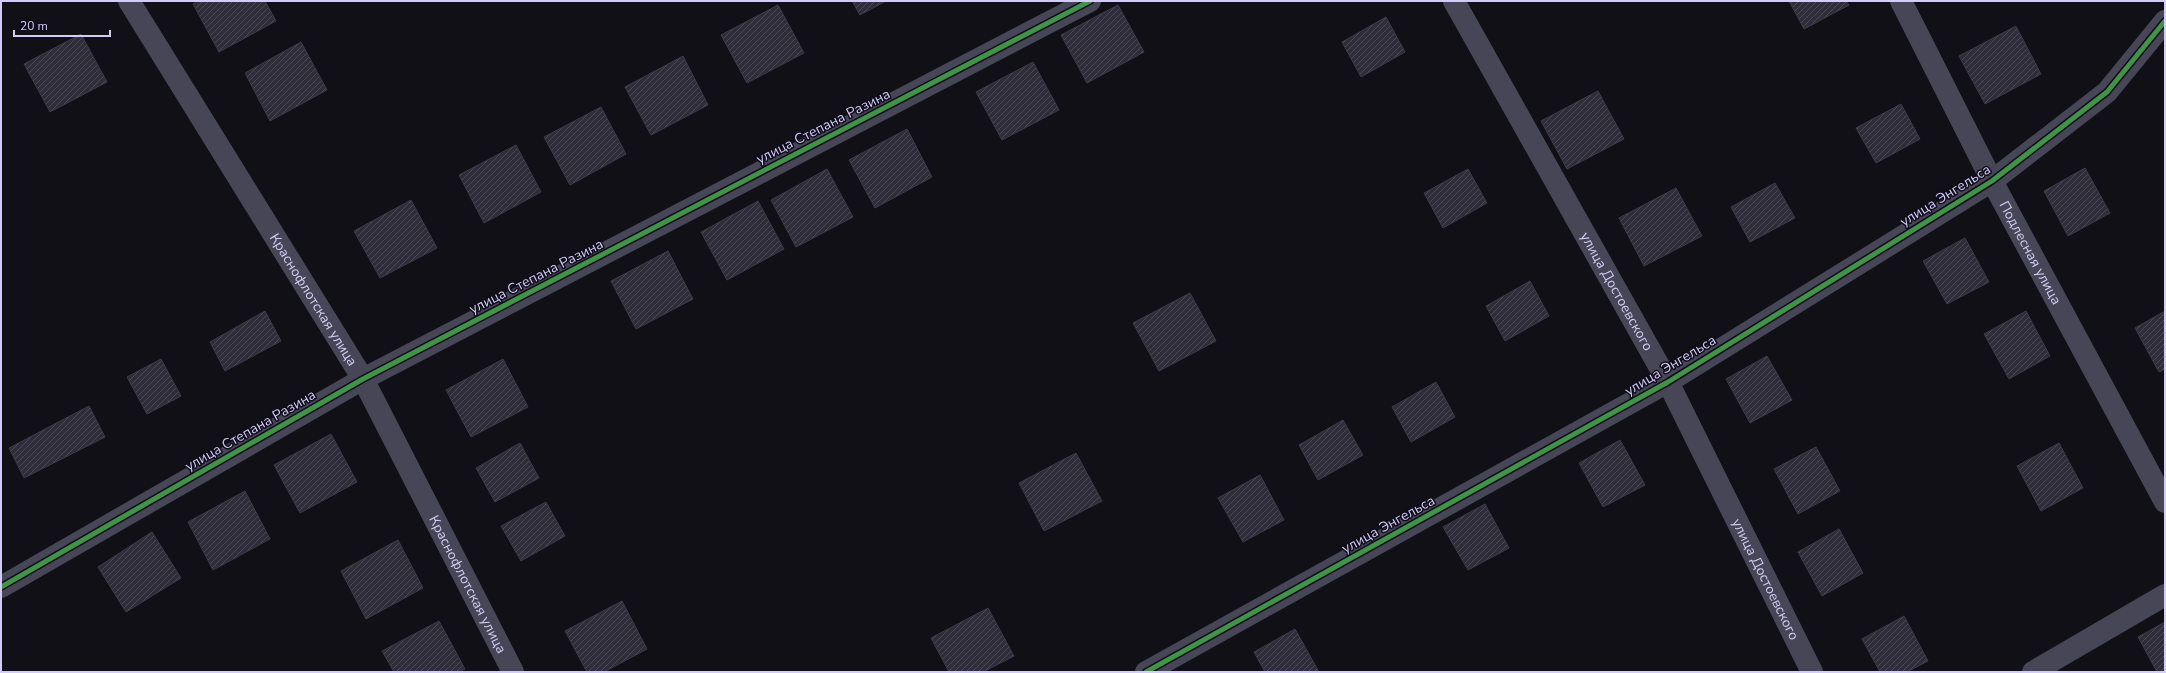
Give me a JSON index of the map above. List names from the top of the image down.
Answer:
{
  "streets": {
    "street": [
      "улица Степана Разина",
      "улица Энгельса",
      "Подлесная улица",
      "улица Достоевского",
      "Краснофлотская улица"
    ]
  },
  "crossings": [
    ["улица Степана Разина", "Краснофлотская улица"],
    ["улица Энгельса", "Подлесная улица"],
    ["улица Энгельса", "улица Достоевского"]
  ],
  "scale_bar": "20 m"
}
